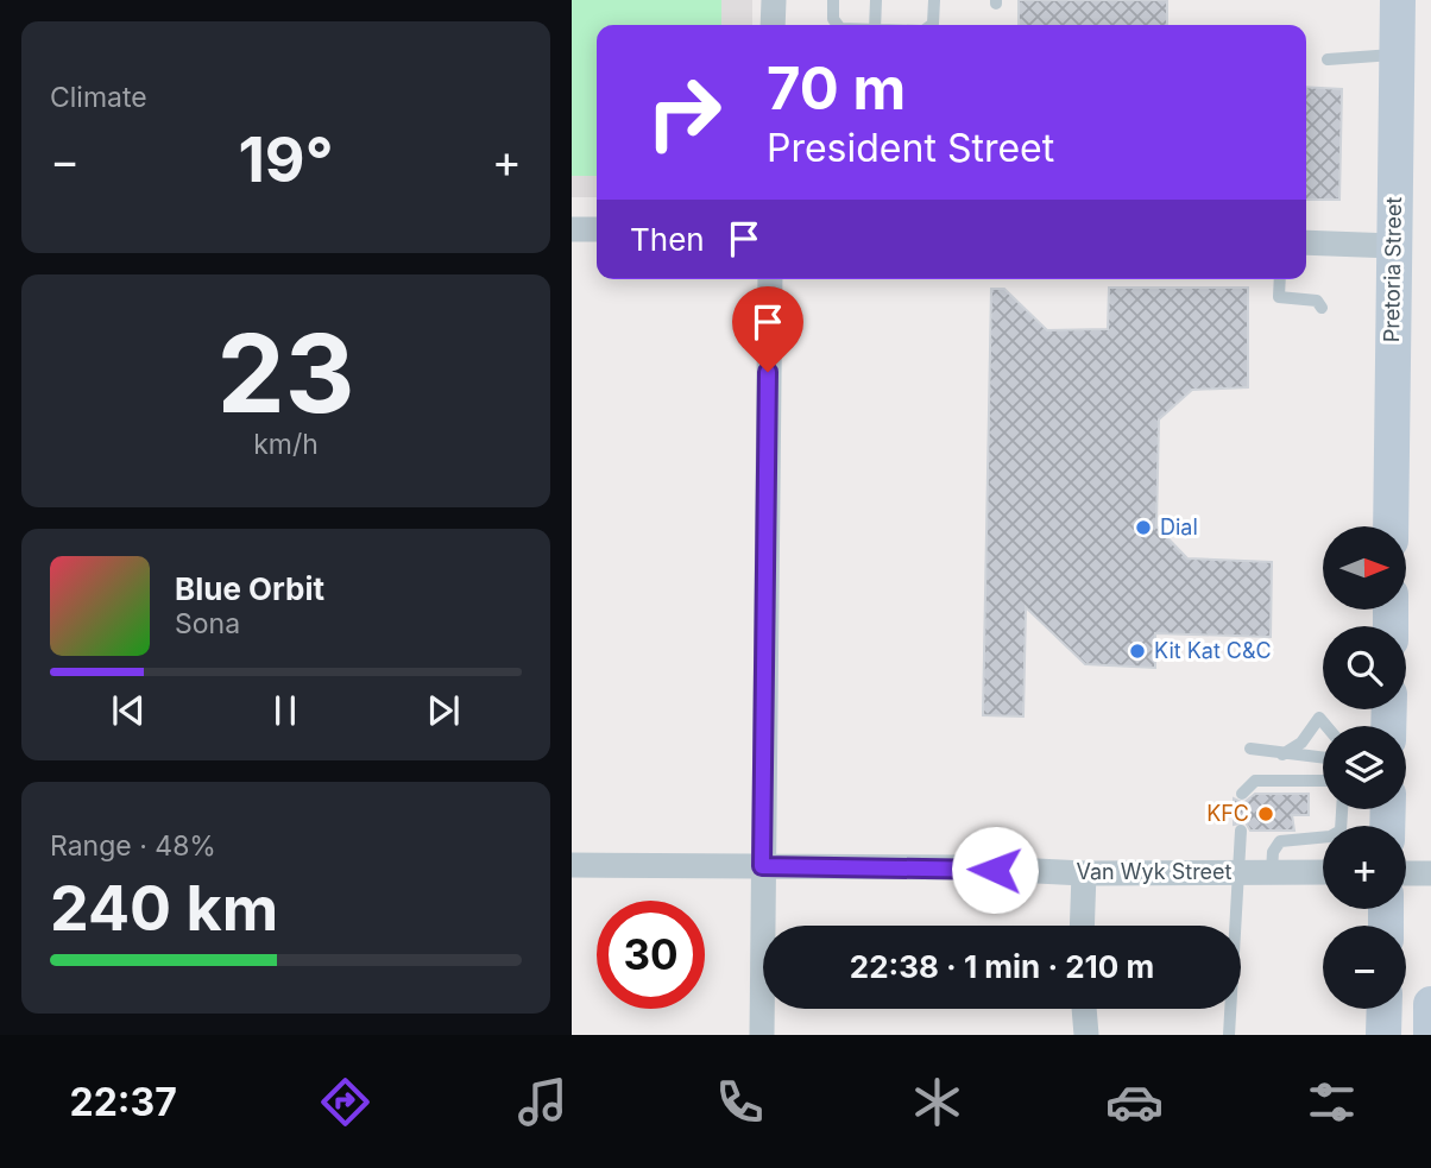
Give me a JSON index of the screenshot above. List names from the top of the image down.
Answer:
{
  "streets": {
    "main road": ["Pretoria Street"],
    "street": ["Van Wyk Street"]
  },
  "places": ["Dial", "Kit Kat C&C", "KFC"],
  "north": "right",
  "page": {
    "tile": [
      "Climate",
      ["23", "km/h"],
      ["Range · 48%", "240 km"]
    ],
    "turn": ["70 m", "President Street"],
    "heat": ["−", "19°", "+"],
    "then": "Then",
    "map_buttons": ["+", "−"],
    "song": ["Blue Orbit", "Sona"],
    "limit": "30",
    "trip": "22:38 · 1 min · 210 m",
    "tabs": "22:37"
  }
}
